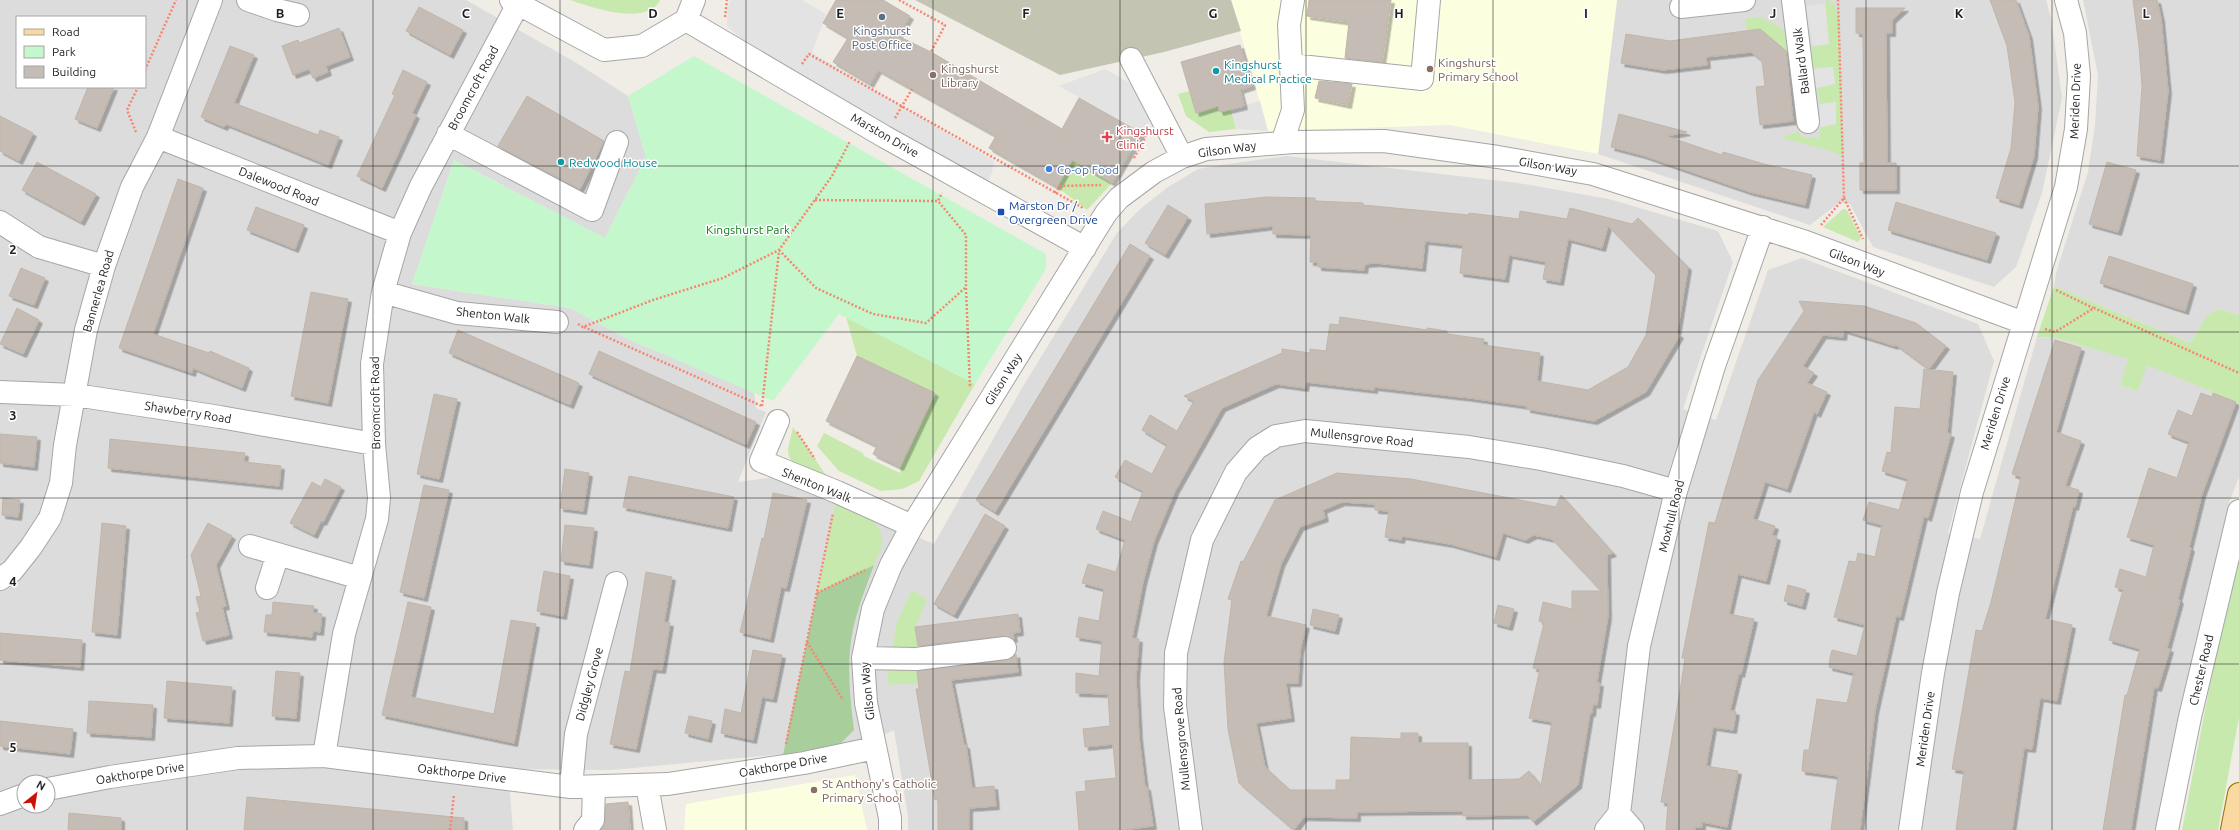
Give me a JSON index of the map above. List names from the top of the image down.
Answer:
{
  "streets": {
    "street": [
      "Ballard Walk",
      "Broomcroft Road",
      "Meriden Drive",
      "Marston Drive",
      "Gilson Way",
      "Dalewood Road",
      "Bannerlea Road",
      "Shenton Walk",
      "Shawberry Road",
      "Mullensgrove Road",
      "Moxhull Road",
      "Chester Road",
      "Didgley Grove",
      "Oakthorpe Drive"
    ]
  },
  "crossings": [
    ["Broomcroft Road", "Dalewood Road"],
    ["Broomcroft Road", "Shenton Walk"],
    ["Broomcroft Road", "Shawberry Road"],
    ["Broomcroft Road", "Oakthorpe Drive"],
    ["Meriden Drive", "Gilson Way"],
    ["Marston Drive", "Gilson Way"],
    ["Gilson Way", "Shenton Walk"],
    ["Gilson Way", "Moxhull Road"],
    ["Gilson Way", "Oakthorpe Drive"],
    ["Dalewood Road", "Bannerlea Road"],
    ["Bannerlea Road", "Shawberry Road"],
    ["Mullensgrove Road", "Moxhull Road"],
    ["Didgley Grove", "Oakthorpe Drive"]
  ],
  "parks": ["Kingshurst Park"],
  "places": {
    "other": [
      "Kingshurst Post Office",
      "Kingshurst Primary School",
      "Kingshurst Medical Practice",
      "Kingshurst Library",
      "Redwood House",
      "Co-op Food",
      "St Anthony's Catholic Primary School"
    ],
    "health": ["Kingshurst Clinic"],
    "transit": ["Marston Dr / Overgreen Drive"]
  },
  "legend": ["Road", "Park", "Building"],
  "north": "top right",
  "grid": {
    "columns": [
      "B",
      "C",
      "D",
      "E",
      "F",
      "G",
      "H",
      "I",
      "J",
      "K",
      "L"
    ],
    "rows": [
      "2",
      "3",
      "4",
      "5"
    ]
  }
}
